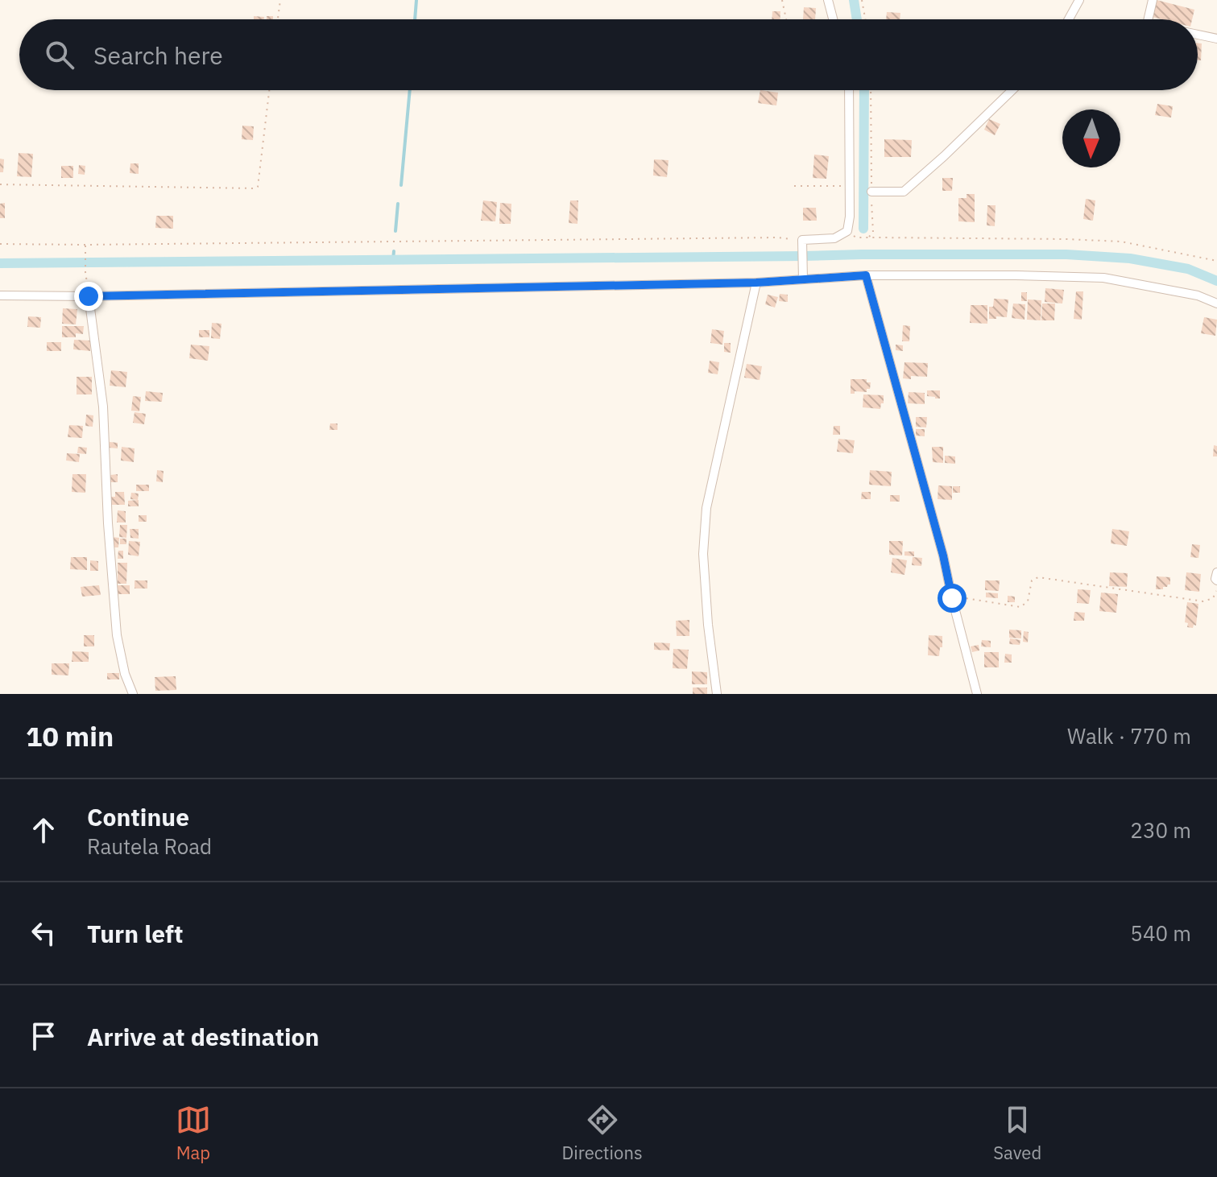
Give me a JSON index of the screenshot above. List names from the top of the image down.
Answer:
{
  "north": "bottom",
  "page": {
    "search": "Search here",
    "heading": ["10 min", "Walk · 770 m"],
    "list": [
      ["Continue", "Rautela Road", "230 m"],
      ["Turn left", "540 m"],
      "Arrive at destination"
    ],
    "nav": ["Map", "Directions", "Saved"]
  }
}
